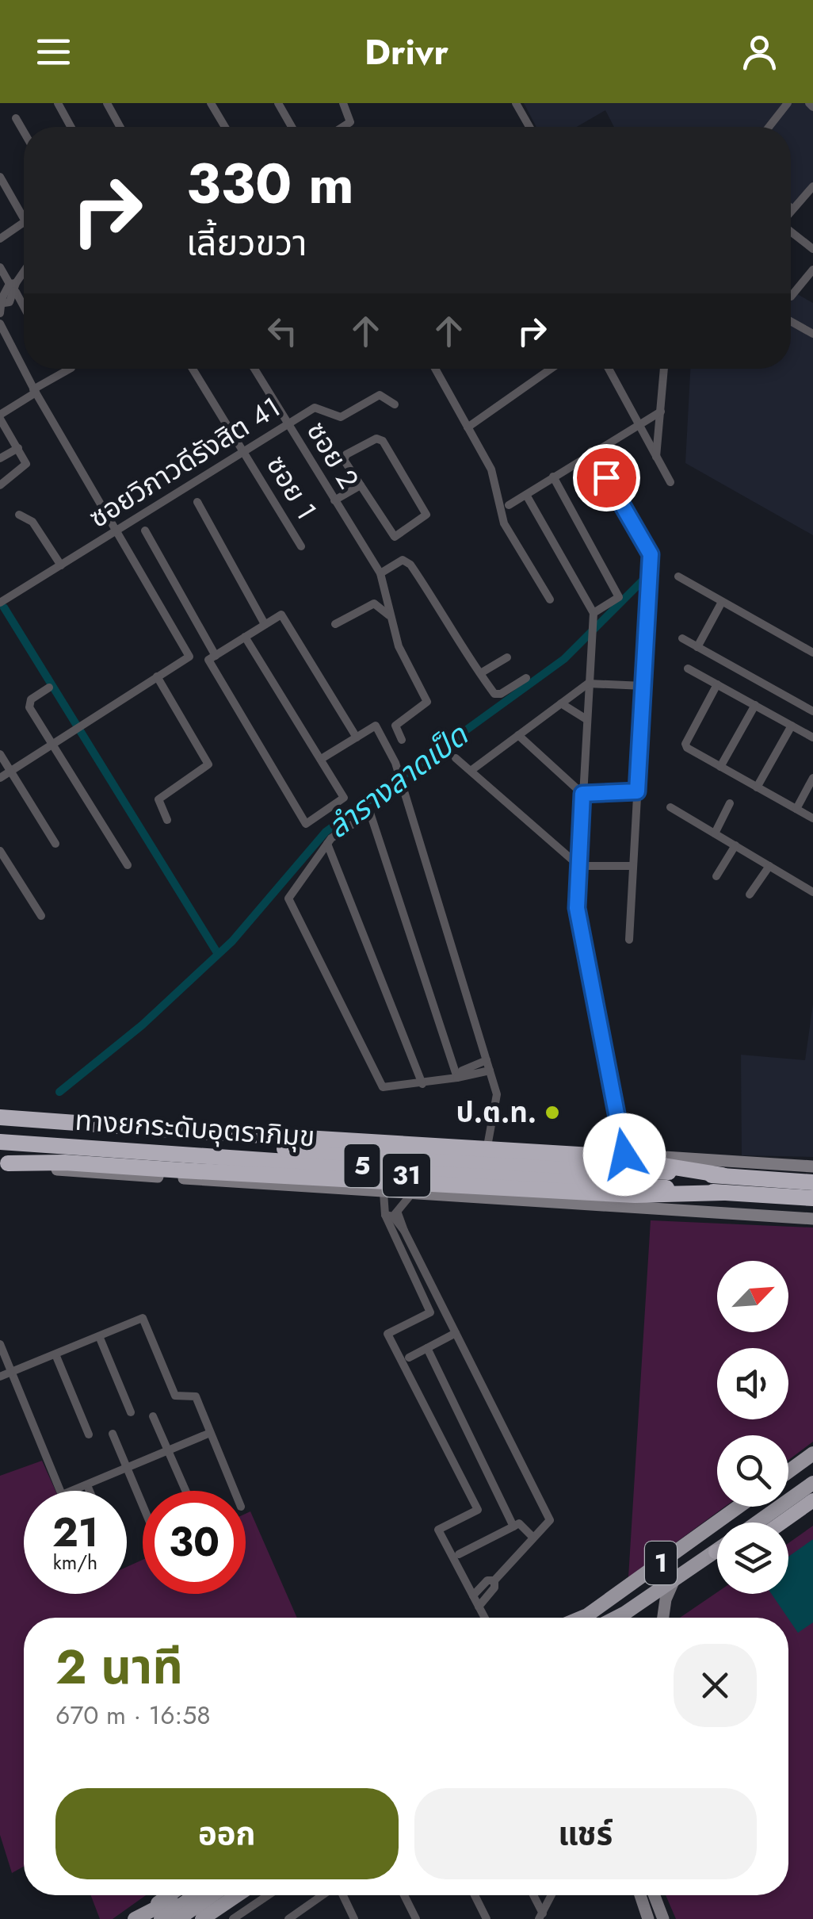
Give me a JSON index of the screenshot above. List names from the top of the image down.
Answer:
{
  "streets": {
    "highway": ["ทางยกระดับอุตราภิมุข", "5", "31"],
    "main road": ["1"],
    "street": ["ซอย 2", "ซอยวิภาวดีรังสิต 41", "ซอย 1"]
  },
  "crossings": [
    ["ซอย 2", "ซอยวิภาวดีรังสิต 41"],
    ["ซอยวิภาวดีรังสิต 41", "ซอย 1"],
    ["ทางยกระดับอุตราภิมุข", "5"],
    ["ทางยกระดับอุตราภิมุข", "31"],
    ["5", "31"]
  ],
  "water": ["ลำรางลาดเป็ด"],
  "places": ["ป.ต.ท."],
  "north": "top right",
  "page": {
    "header": "Drivr",
    "turn": ["330 m", "เลี้ยวขวา"],
    "speed": "21 km/h",
    "limit": "30",
    "heading": ["2 นาที", "670 m · 16:58"],
    "buttons": ["ออก", "แชร์"]
  }
}
